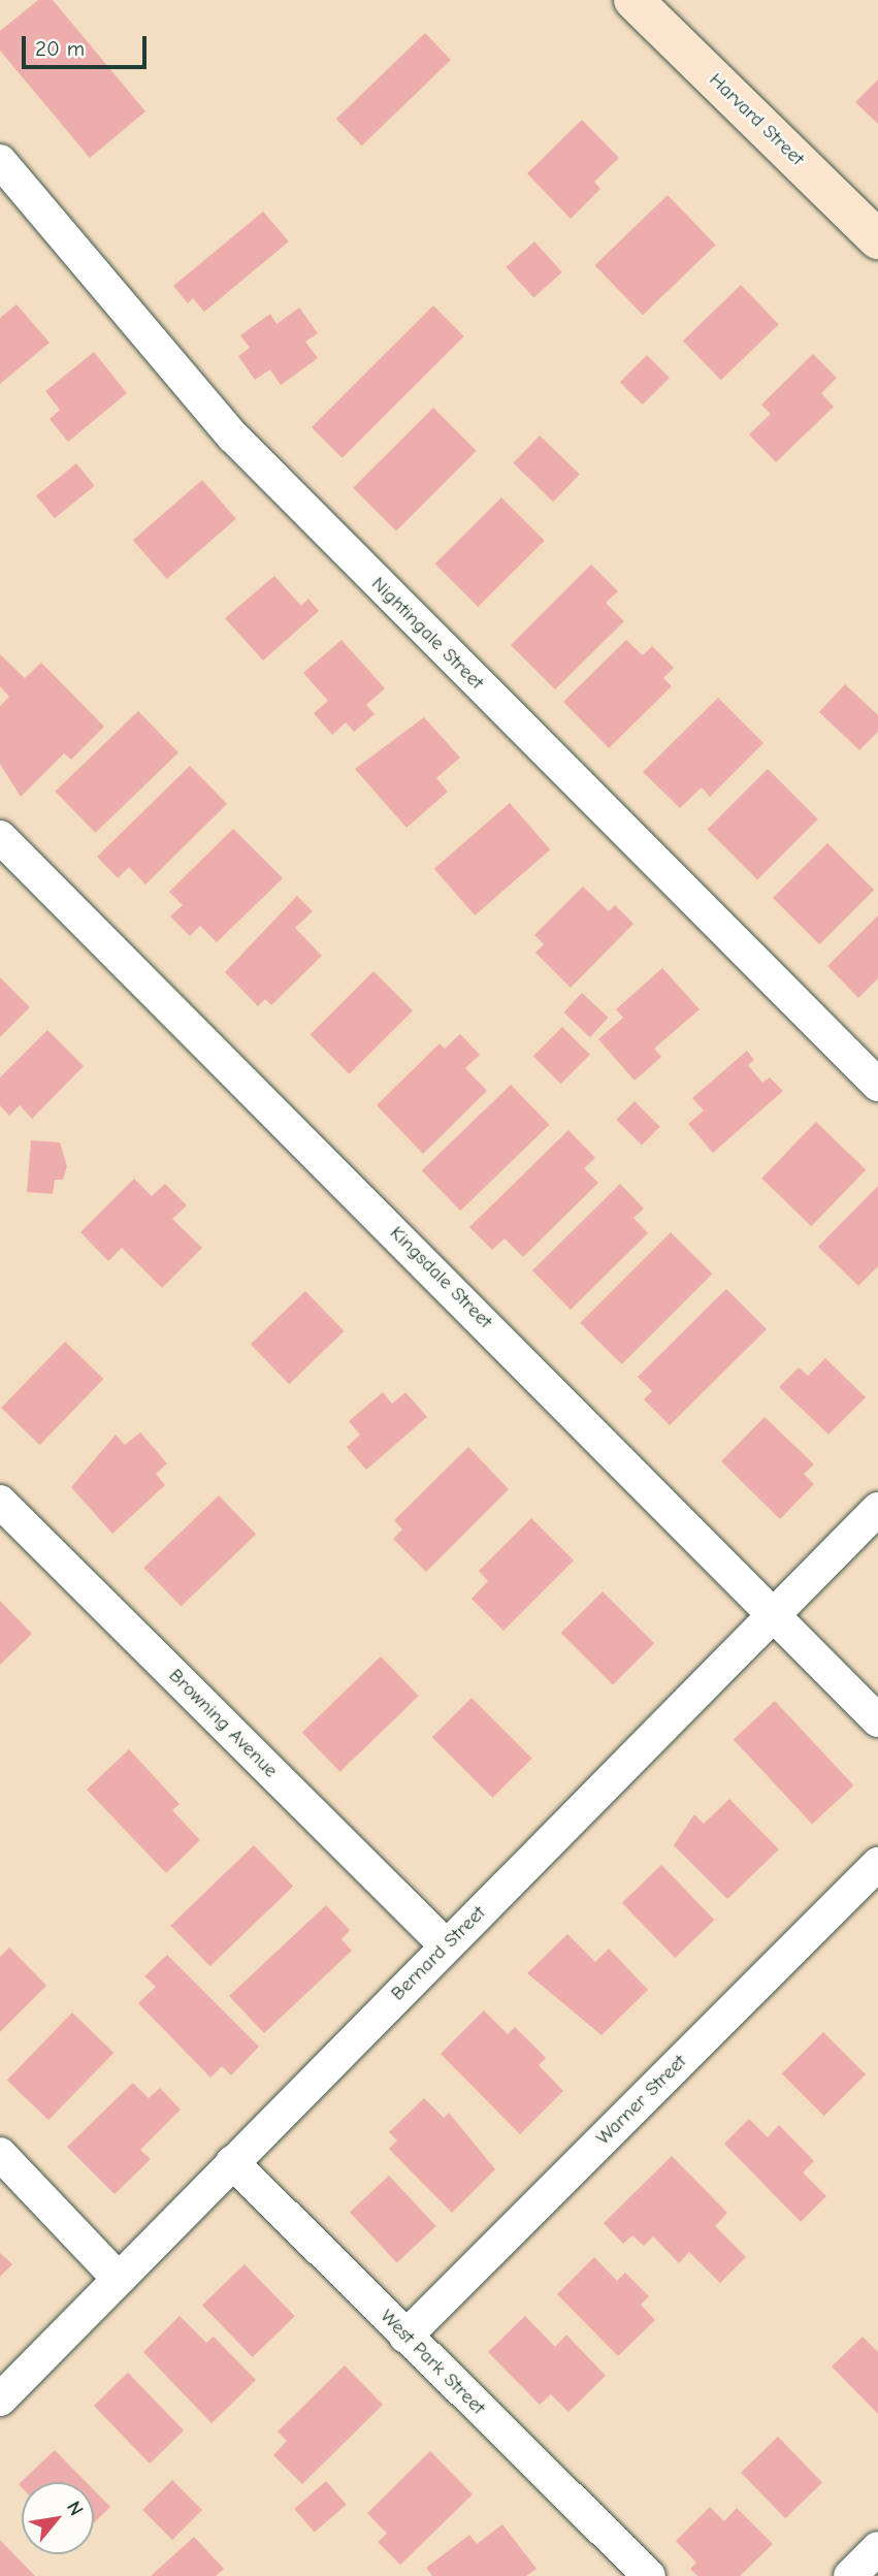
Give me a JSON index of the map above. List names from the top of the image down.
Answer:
{
  "streets": {
    "main road": ["Harvard Street"],
    "street": [
      "Nightingale Street",
      "Kingsdale Street",
      "Browning Avenue",
      "Bernard Street",
      "Warner Street",
      "West Park Street"
    ]
  },
  "crossings": [
    ["Kingsdale Street", "Bernard Street"],
    ["Browning Avenue", "Bernard Street"],
    ["Bernard Street", "West Park Street"],
    ["Warner Street", "West Park Street"]
  ],
  "scale_bar": "20 m",
  "north": "top right"
}
